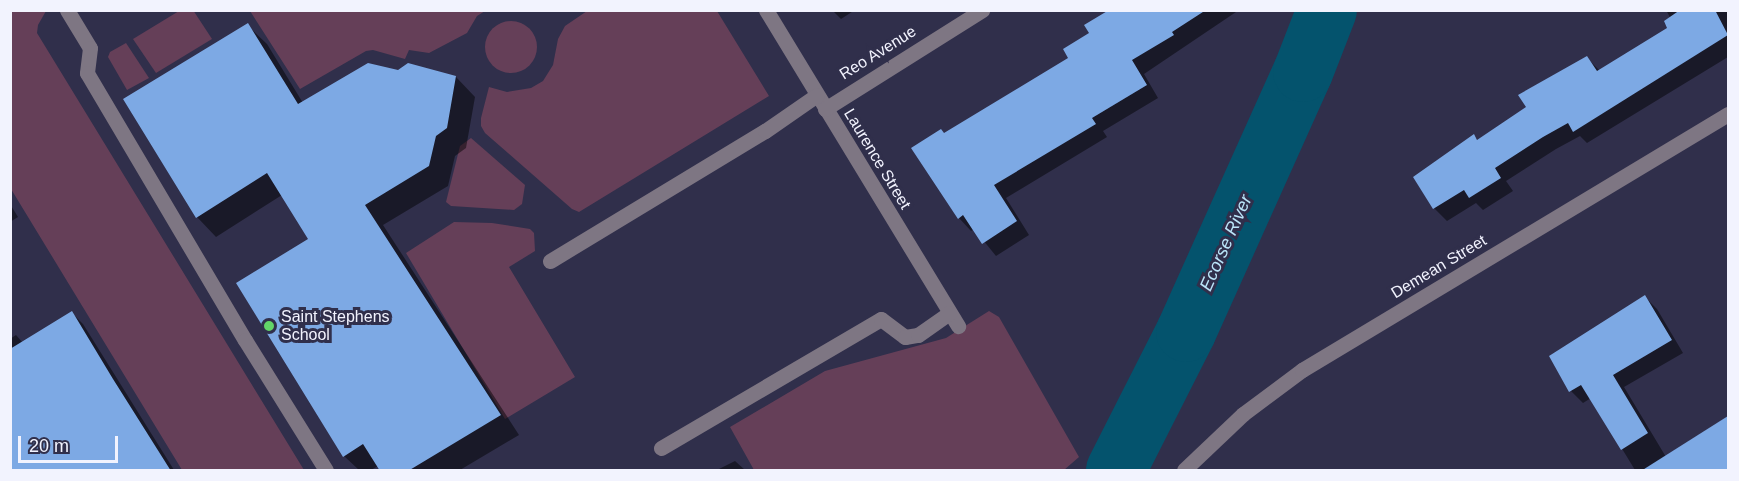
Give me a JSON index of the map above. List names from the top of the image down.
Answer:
{
  "streets": {
    "street": ["Reo Avenue", "Laurence Street", "Demean Street"]
  },
  "crossings": [
    ["Reo Avenue", "Laurence Street"]
  ],
  "water": ["Ecorse River"],
  "places": ["Saint Stephens School"],
  "scale_bar": "20 m"
}
